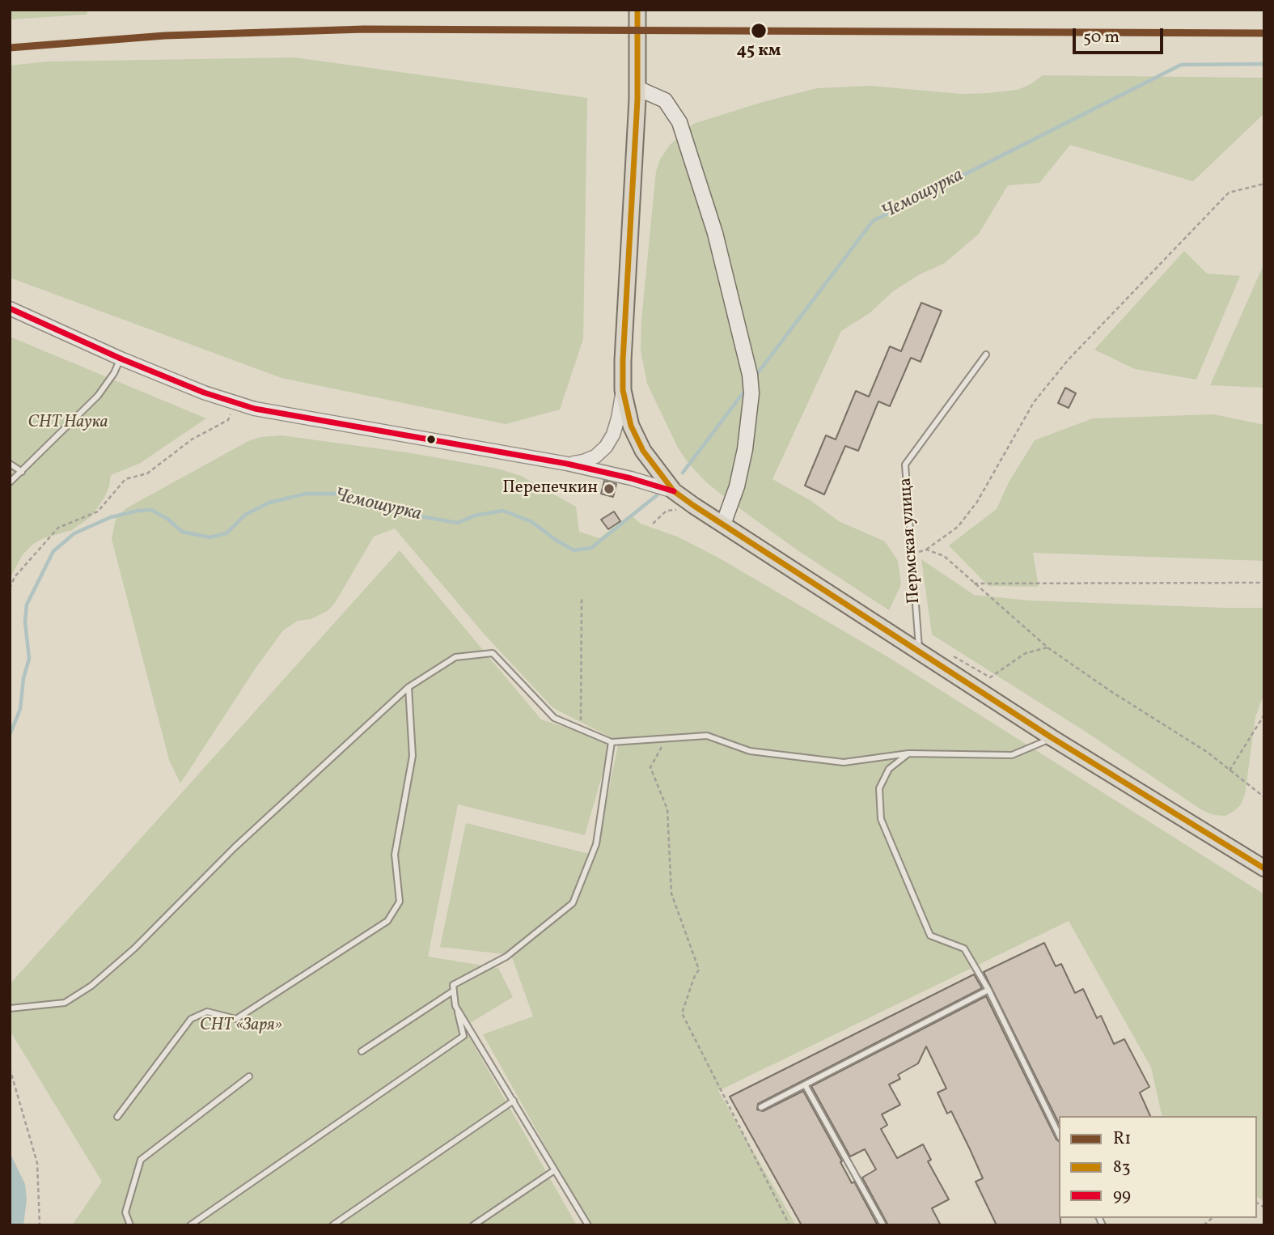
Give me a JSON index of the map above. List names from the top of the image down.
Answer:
{
  "streets": {
    "lane": ["Пермская улица"]
  },
  "water": ["Чемошурка"],
  "parks": ["СНТ Наука", "СНТ «Заря»"],
  "places": ["45 км", "Перепечкин"],
  "lines": ["transit line 83", "transit line R1", "transit line 99"],
  "legend": ["R1", "83", "99"],
  "scale_bar": "50 m"
}
